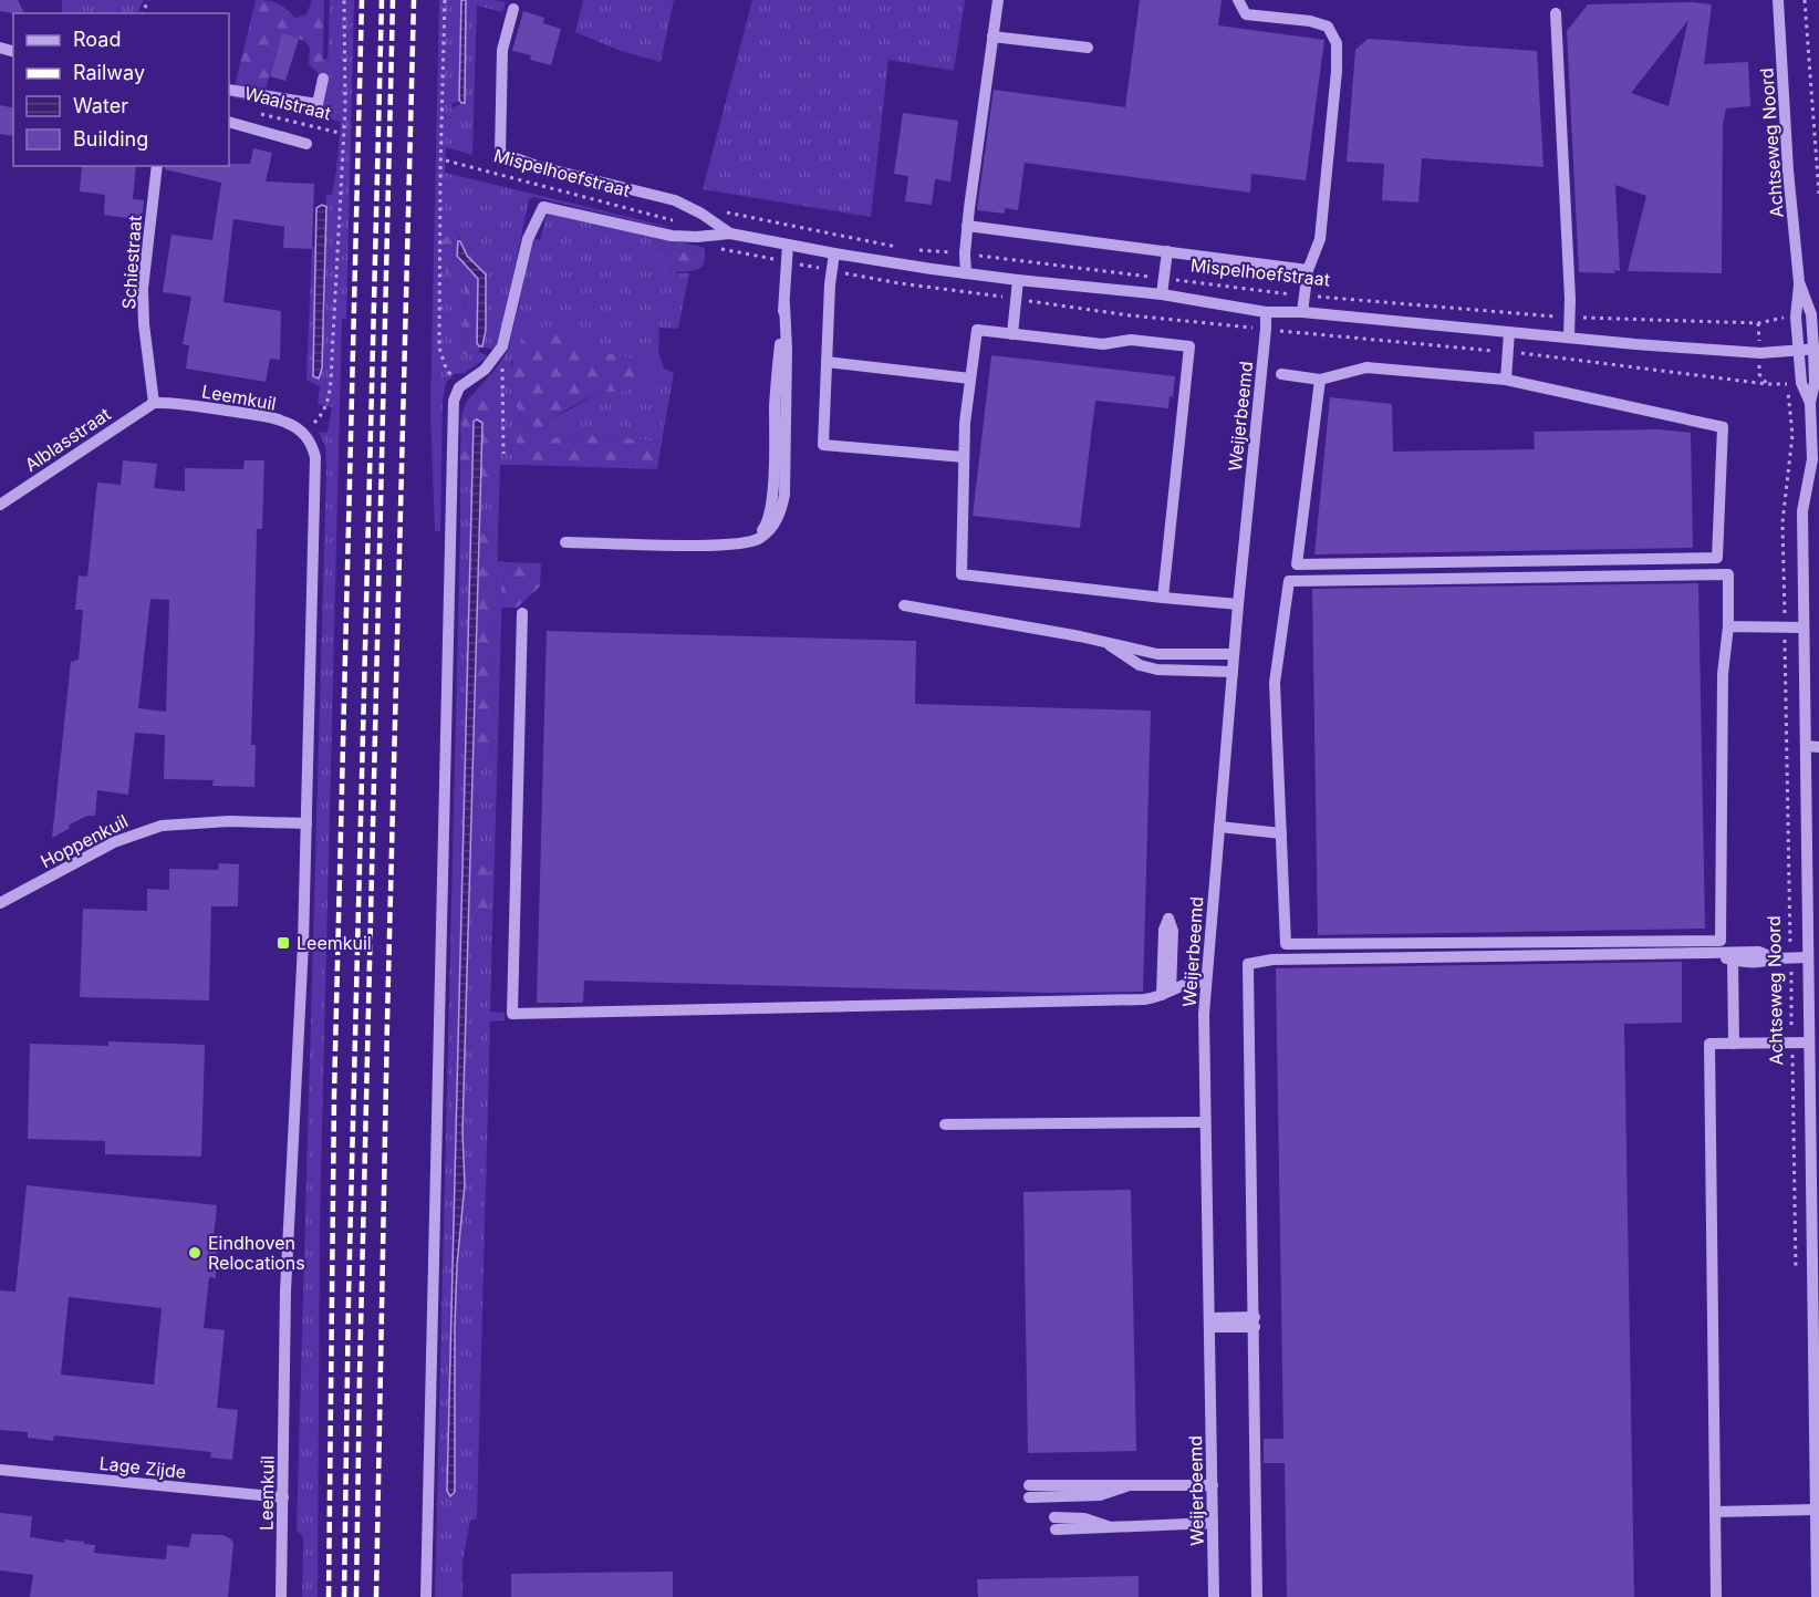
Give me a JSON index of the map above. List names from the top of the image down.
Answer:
{
  "streets": {
    "street": [
      "Waalstraat",
      "Achtseweg Noord",
      "Mispelhoefstraat",
      "Schiestraat",
      "Leemkuil",
      "Weijerbeemd",
      "Alblasstraat",
      "Hoppenkuil",
      "Lage Zijde"
    ]
  },
  "crossings": [
    ["Achtseweg Noord", "Mispelhoefstraat"],
    ["Mispelhoefstraat", "Weijerbeemd"],
    ["Schiestraat", "Leemkuil"],
    ["Schiestraat", "Alblasstraat"],
    ["Leemkuil", "Alblasstraat"],
    ["Leemkuil", "Hoppenkuil"],
    ["Leemkuil", "Lage Zijde"]
  ],
  "places": {
    "transit": ["Leemkuil"],
    "other": ["Eindhoven Relocations"]
  },
  "legend": [
    "Road",
    "Railway",
    "Water",
    "Building"
  ]
}
